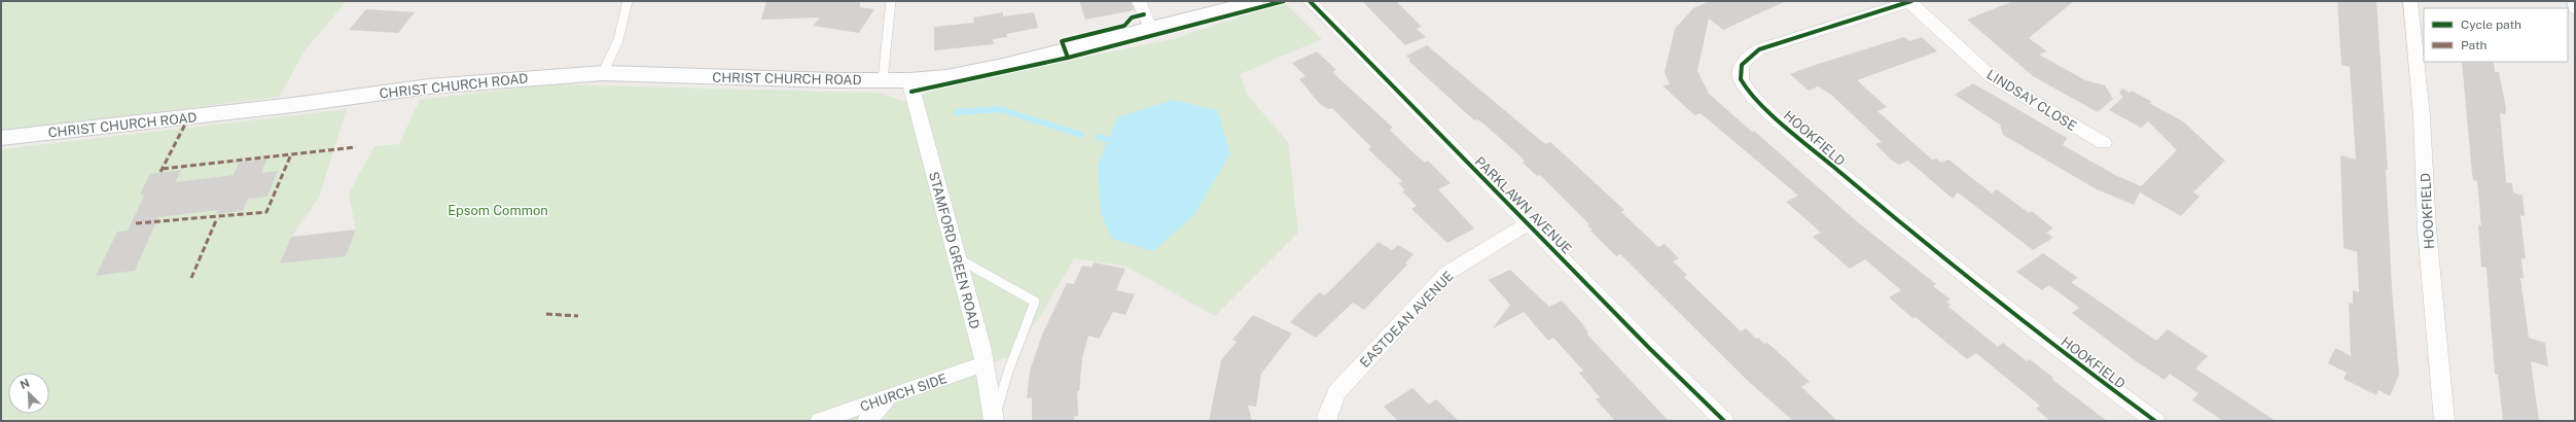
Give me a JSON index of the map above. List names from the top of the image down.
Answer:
{
  "streets": {
    "main road": ["CHRIST CHURCH ROAD"],
    "street": [
      "LINDSAY CLOSE",
      "HOOKFIELD",
      "PARKLAWN AVENUE",
      "STAMFORD GREEN ROAD",
      "EASTDEAN AVENUE",
      "CHURCH SIDE"
    ]
  },
  "crossings": [
    ["CHRIST CHURCH ROAD", "STAMFORD GREEN ROAD"],
    ["LINDSAY CLOSE", "HOOKFIELD"],
    ["PARKLAWN AVENUE", "EASTDEAN AVENUE"],
    ["STAMFORD GREEN ROAD", "CHURCH SIDE"]
  ],
  "parks": ["Epsom Common"],
  "legend": ["Cycle path", "Path"],
  "north": "top left"
}
